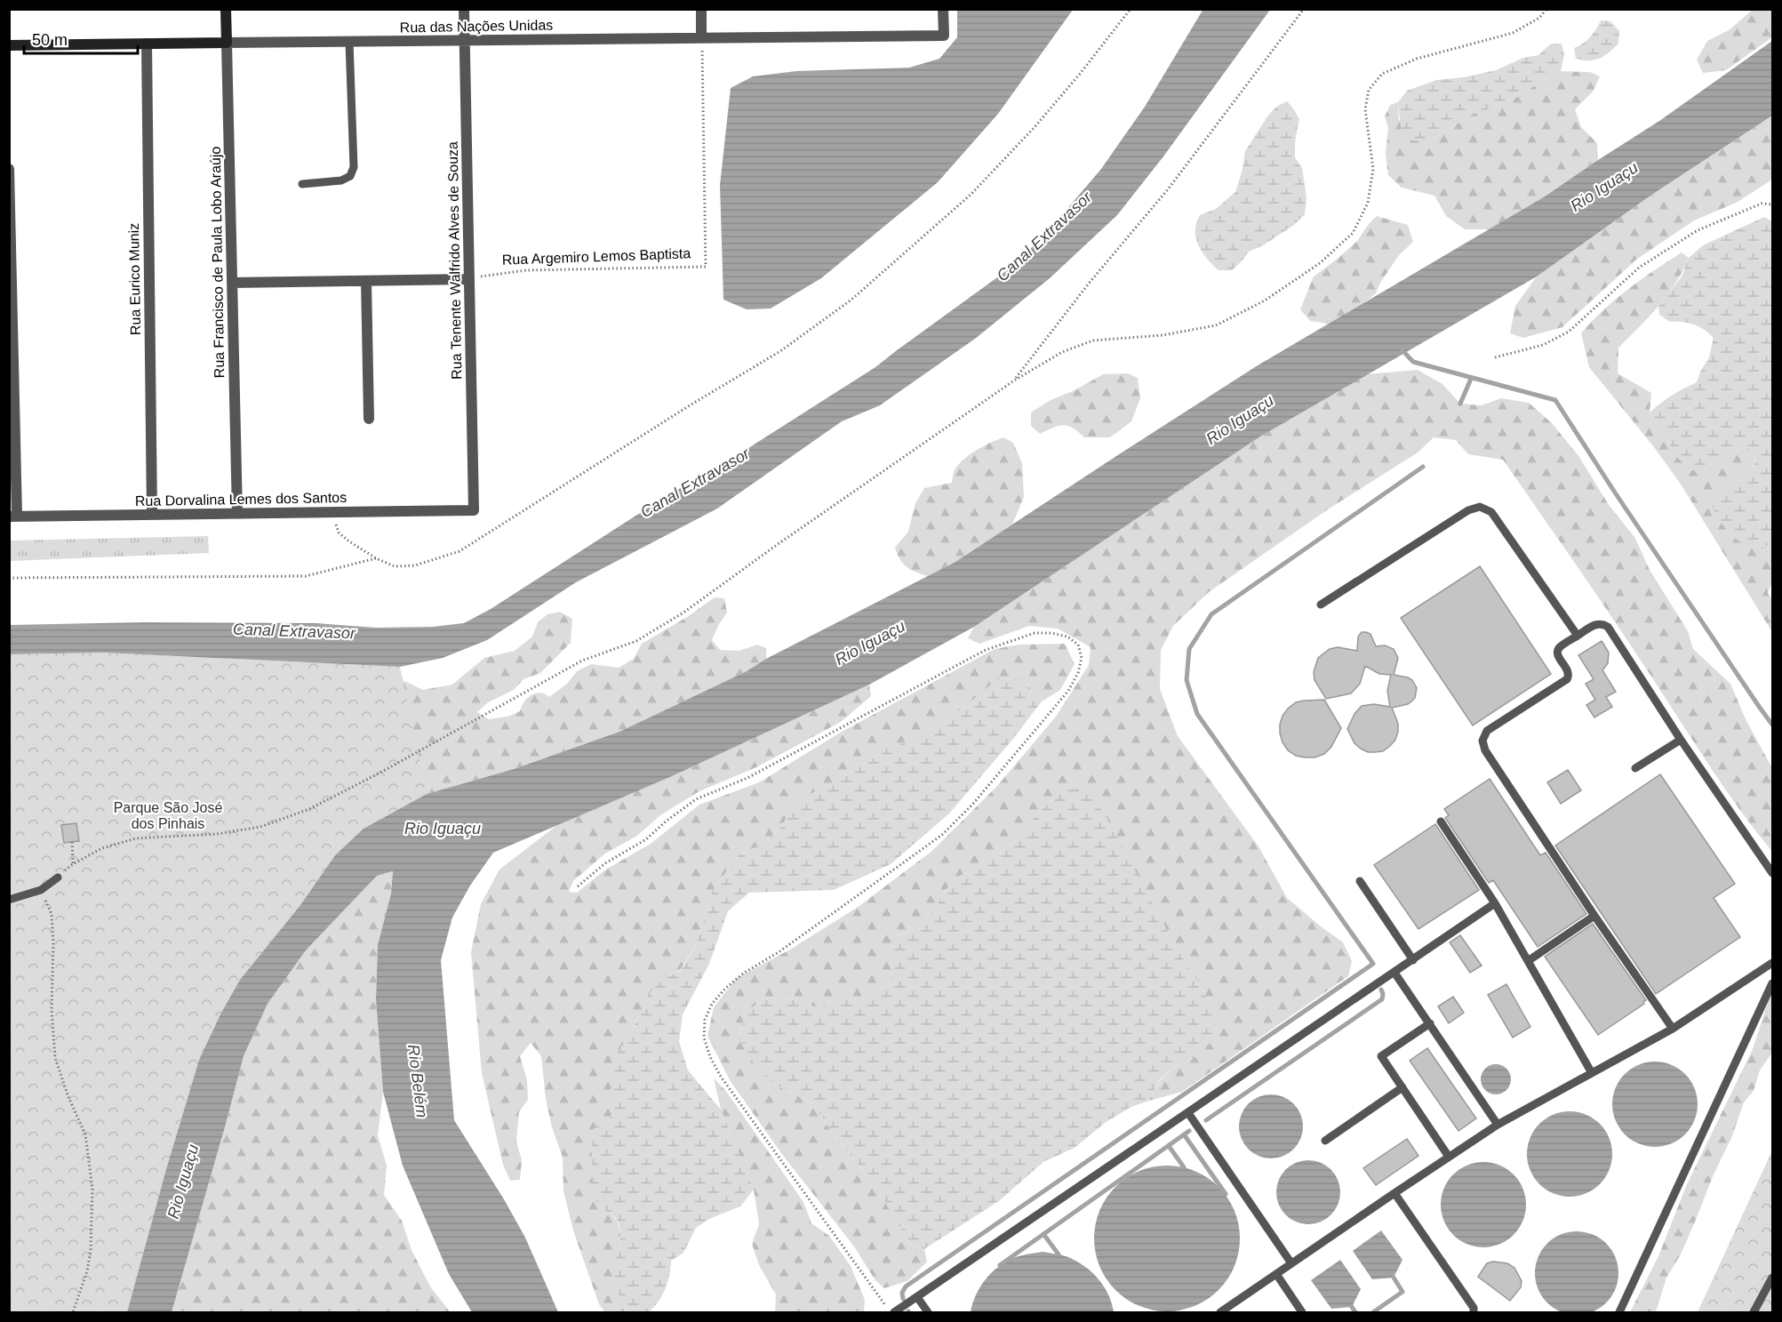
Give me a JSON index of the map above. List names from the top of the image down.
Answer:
{
  "streets": {
    "street": [
      "Rua das Nações Unidas",
      "Rua Tenente Walfrido Alves de Souza",
      "Rua Francisco de Paula Lobo Araújo",
      "Rua Eurico Muniz",
      "Rua Dorvalina Lemes dos Santos"
    ],
    "path": ["Rua Argemiro Lemos Baptista"]
  },
  "crossings": [
    ["Rua das Nações Unidas", "Rua Argemiro Lemos Baptista"],
    ["Rua das Nações Unidas", "Rua Tenente Walfrido Alves de Souza"],
    ["Rua das Nações Unidas", "Rua Francisco de Paula Lobo Araújo"],
    ["Rua das Nações Unidas", "Rua Eurico Muniz"],
    ["Rua Argemiro Lemos Baptista", "Rua Tenente Walfrido Alves de Souza"],
    ["Rua Tenente Walfrido Alves de Souza", "Rua Dorvalina Lemes dos Santos"],
    ["Rua Francisco de Paula Lobo Araújo", "Rua Dorvalina Lemes dos Santos"],
    ["Rua Eurico Muniz", "Rua Dorvalina Lemes dos Santos"]
  ],
  "water": ["Rio Iguaçu", "Canal Extravasor", "Rio Belém"],
  "parks": ["Parque São José dos Pinhais"],
  "scale_bar": "50 m"
}
